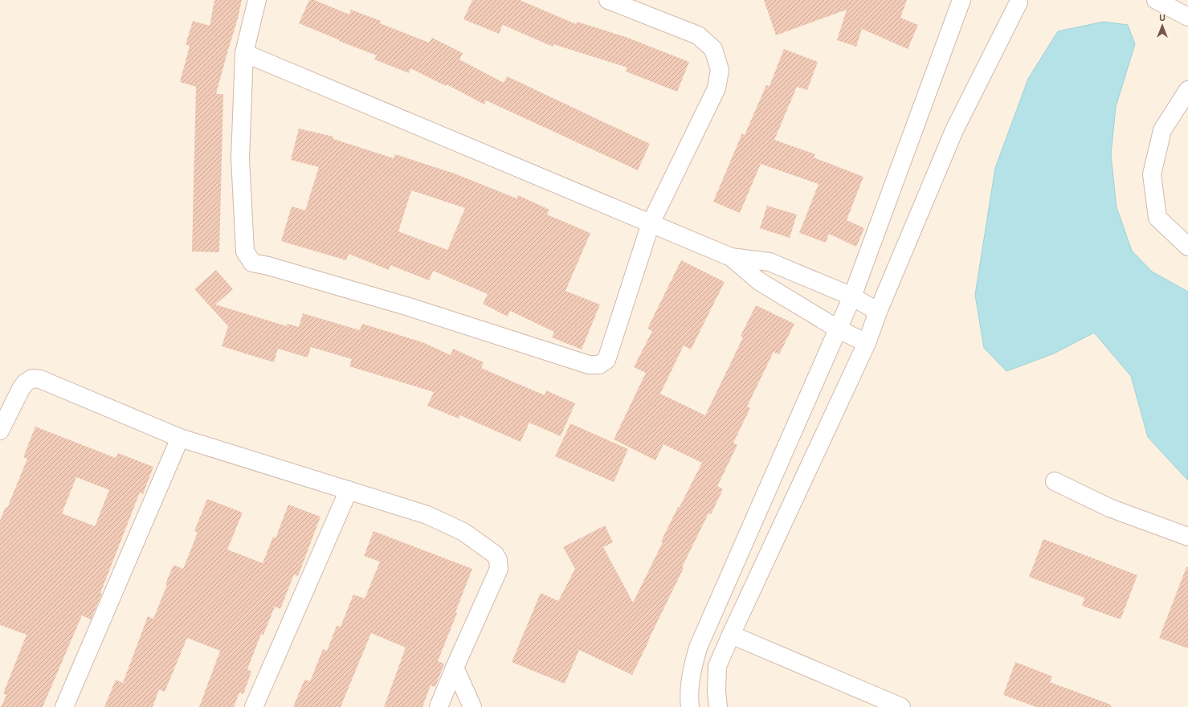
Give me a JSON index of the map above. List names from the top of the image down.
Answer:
{
  "north": "top"
}
